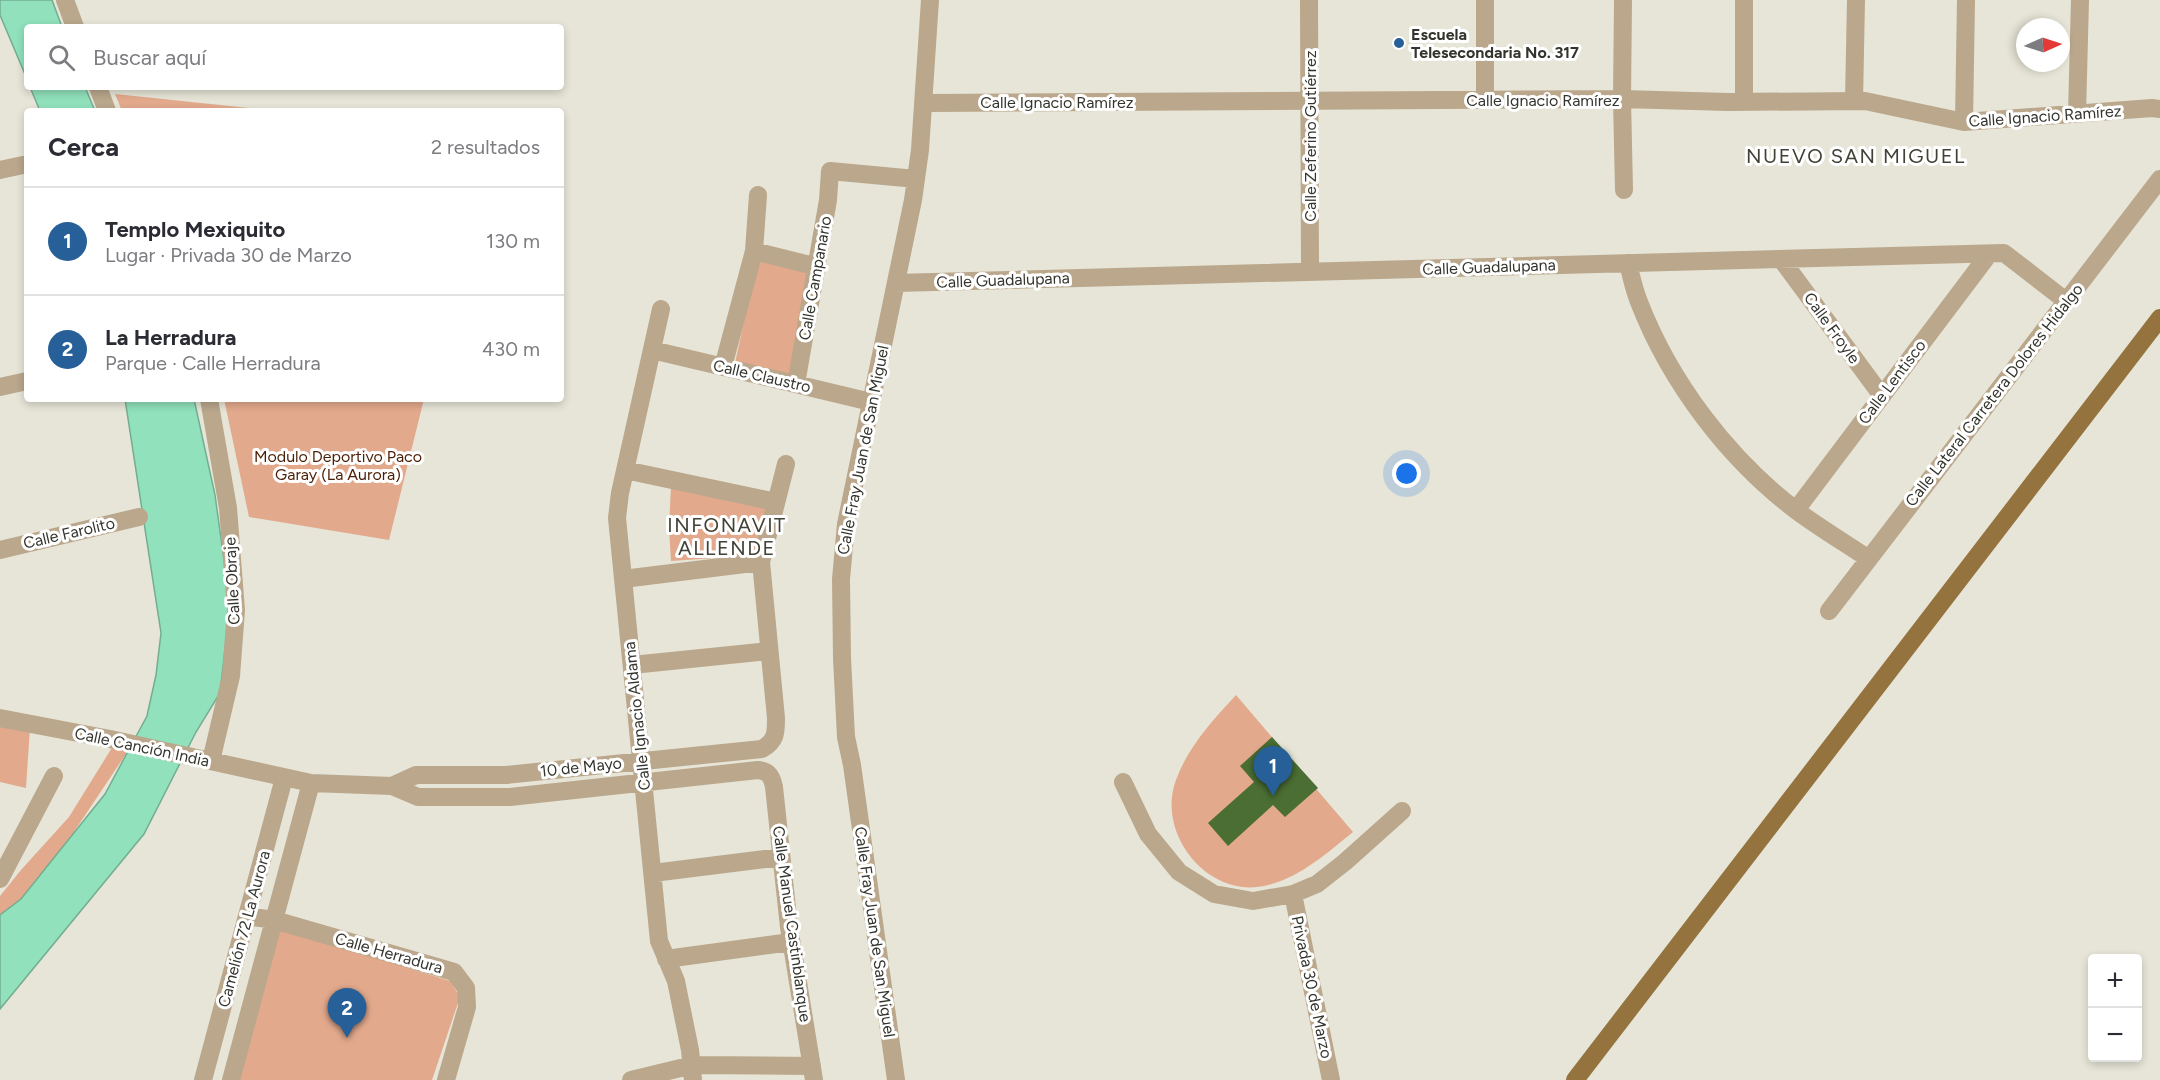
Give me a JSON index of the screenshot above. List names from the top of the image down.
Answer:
{
  "streets": {
    "street": [
      "Calle Ignacio Ramírez",
      "Calle Zeferino Gutiérrez",
      "Calle Guadalupana",
      "Calle Campanario",
      "Calle Froyle",
      "Calle Claustro",
      "Calle Lentisco",
      "Calle Lateral Carretera Dolores Hidalgo",
      "Calle Fray Juan de San Miguel",
      "Calle Farolito",
      "Calle Obraje",
      "Calle Ignacio Aldama",
      "Calle Canción India",
      "10 de Mayo",
      "Calle Manuel Castinblanque",
      "Camelión 72 La Aurora",
      "Calle Herradura",
      "Privada 30 de Marzo"
    ]
  },
  "crossings": [
    ["Calle Ignacio Ramírez", "Calle Zeferino Gutiérrez"],
    ["Calle Ignacio Ramírez", "Calle Fray Juan de San Miguel"],
    ["Calle Zeferino Gutiérrez", "Calle Guadalupana"],
    ["Calle Guadalupana", "Calle Froyle"],
    ["Calle Guadalupana", "Calle Lentisco"],
    ["Calle Guadalupana", "Calle Lateral Carretera Dolores Hidalgo"],
    ["Calle Guadalupana", "Calle Fray Juan de San Miguel"],
    ["Calle Campanario", "Calle Claustro"],
    ["Calle Campanario", "Calle Fray Juan de San Miguel"],
    ["Calle Froyle", "Calle Lentisco"],
    ["Calle Claustro", "Calle Fray Juan de San Miguel"],
    ["Calle Claustro", "Calle Ignacio Aldama"],
    ["Calle Obraje", "Calle Canción India"],
    ["Calle Ignacio Aldama", "10 de Mayo"],
    ["Calle Canción India", "10 de Mayo"],
    ["Calle Canción India", "Camelión 72 La Aurora"],
    ["10 de Mayo", "Calle Manuel Castinblanque"],
    ["10 de Mayo", "Camelión 72 La Aurora"],
    ["Camelión 72 La Aurora", "Calle Herradura"]
  ],
  "districts": ["NUEVO SAN MIGUEL", "INFONAVIT ALLENDE"],
  "parks": ["Modulo Deportivo Paco Garay (La Aurora)"],
  "places": ["Escuela Telesecondaria No. 317"],
  "north": "right",
  "page": {
    "search": "Buscar aquí",
    "heading": ["Cerca", "2 resultados"],
    "list": [
      {
        "mark": "1",
        "name": "Templo Mexiquito",
        "note": "Lugar · Privada 30 de Marzo",
        "value": "130 m"
      },
      {
        "mark": "2",
        "name": "La Herradura",
        "note": "Parque · Calle Herradura",
        "value": "430 m"
      }
    ],
    "pins": ["1", "2"],
    "map_buttons": ["+", "−"]
  }
}
